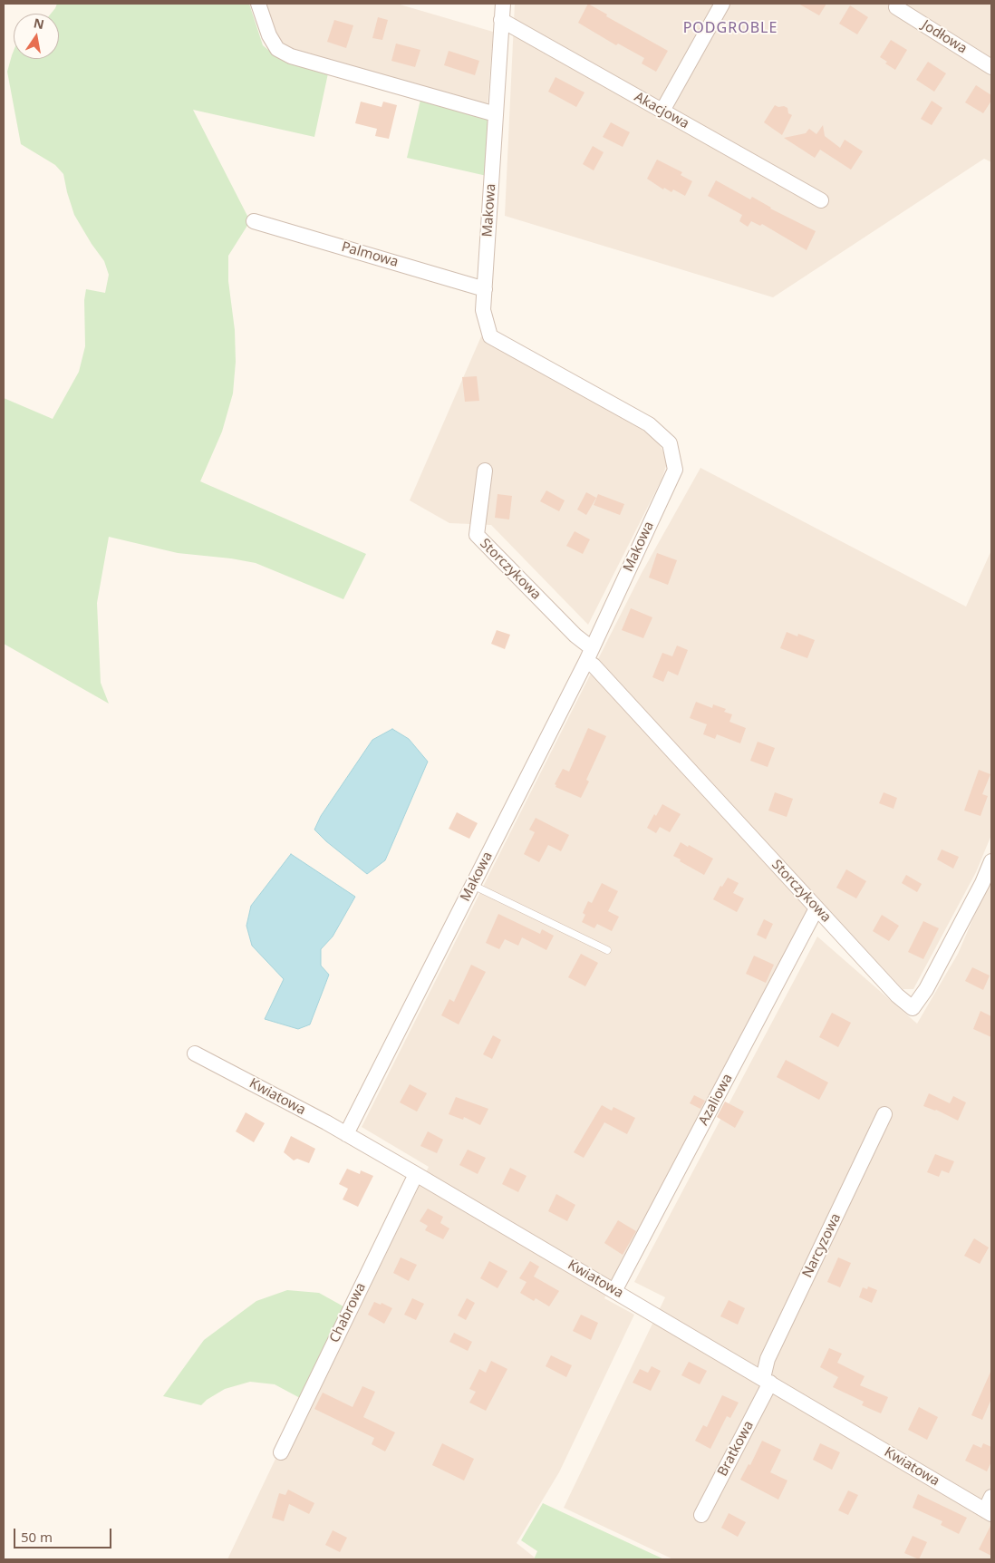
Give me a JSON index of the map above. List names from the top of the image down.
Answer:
{
  "streets": {
    "street": [
      "Jodłowa",
      "Akacjowa",
      "Makowa",
      "Palmowa",
      "Storczykowa",
      "Kwiatowa",
      "Azaliowa",
      "Narcyzowa",
      "Chabrowa",
      "Bratkowa"
    ]
  },
  "crossings": [
    ["Akacjowa", "Makowa"],
    ["Makowa", "Palmowa"],
    ["Makowa", "Storczykowa"],
    ["Makowa", "Kwiatowa"],
    ["Storczykowa", "Azaliowa"],
    ["Kwiatowa", "Azaliowa"],
    ["Kwiatowa", "Narcyzowa"],
    ["Kwiatowa", "Chabrowa"],
    ["Kwiatowa", "Bratkowa"],
    ["Narcyzowa", "Bratkowa"]
  ],
  "districts": ["PODGROBLE"],
  "scale_bar": "50 m",
  "north": "top"
}
